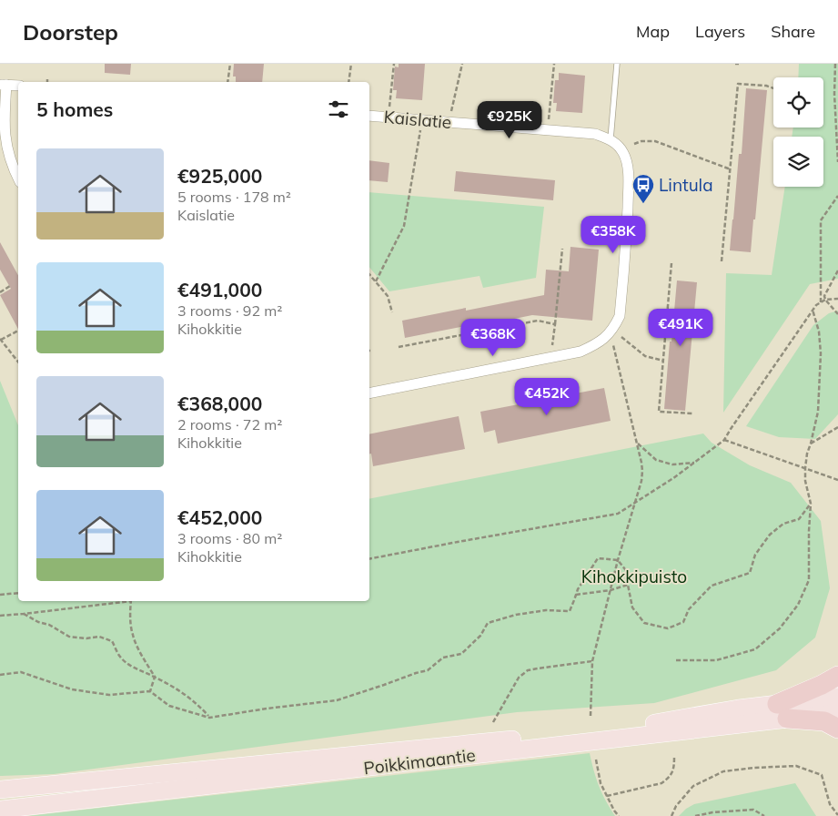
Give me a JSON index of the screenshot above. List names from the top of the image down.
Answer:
{
  "streets": {
    "main road": ["Poikkimaantie"],
    "street": ["Kaislatie"]
  },
  "parks": ["Kihokkipuisto"],
  "places": {
    "bus stop": ["Lintula"]
  },
  "page": {
    "header": "Doorstep",
    "nav": ["Map", "Layers", "Share"],
    "heading": "5 homes",
    "price": [
      "€925K",
      "€358K",
      "€491K",
      "€368K",
      "€452K"
    ],
    "list": [
      {
        "name": "€925,000",
        "note": "5 rooms · 178 m² · Kaislatie"
      },
      {
        "name": "€491,000",
        "note": "3 rooms · 92 m² · Kihokkitie"
      },
      {
        "name": "€368,000",
        "note": "2 rooms · 72 m² · Kihokkitie"
      },
      {
        "name": "€452,000",
        "note": "3 rooms · 80 m² · Kihokkitie"
      }
    ]
  }
}
